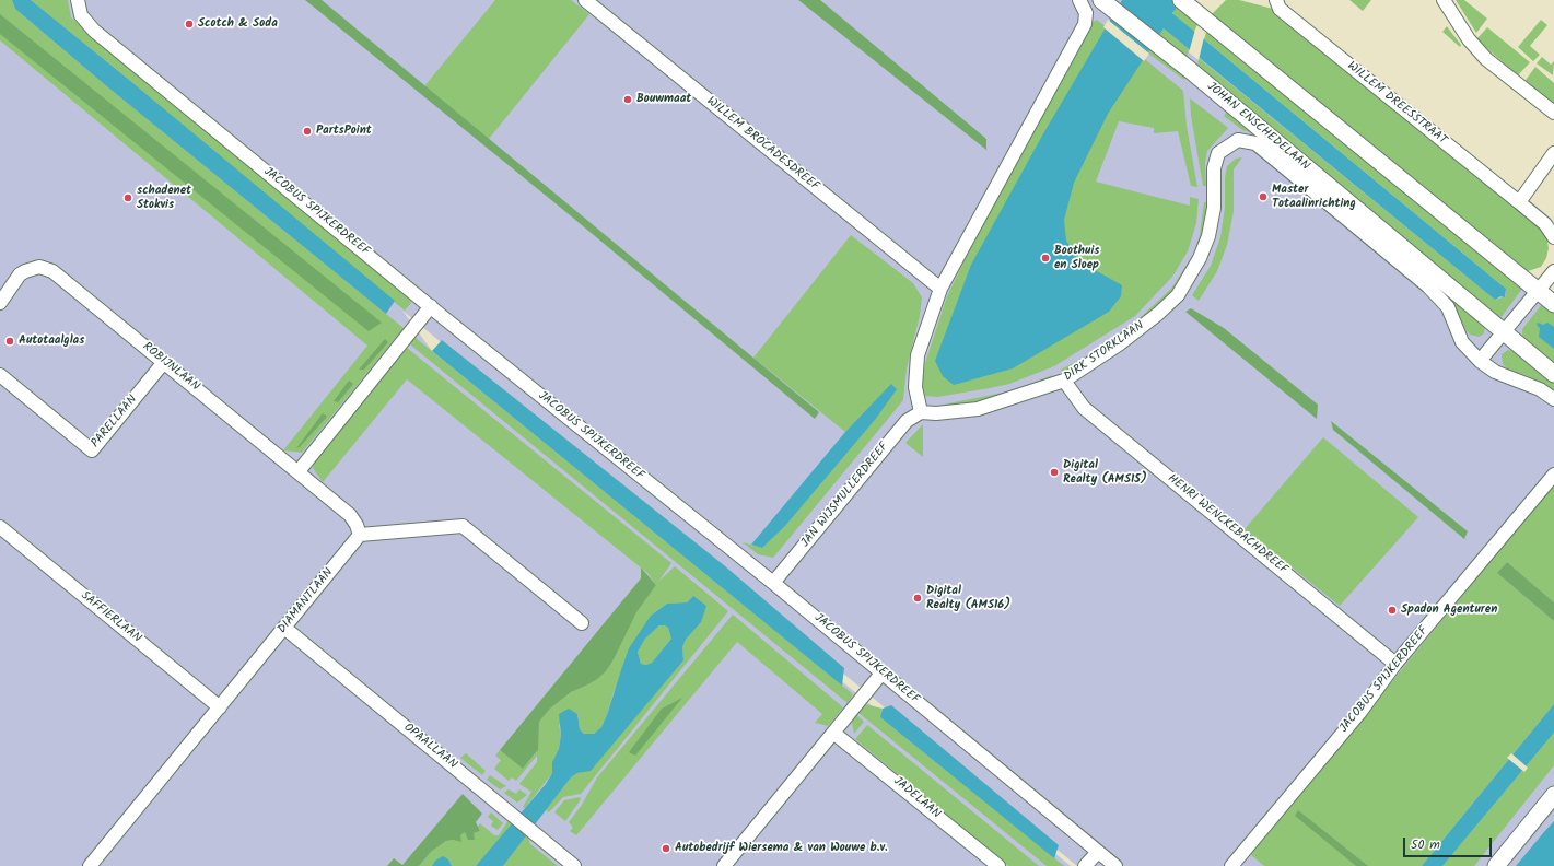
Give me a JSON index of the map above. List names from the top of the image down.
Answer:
{
  "streets": {
    "street": [
      "WILLEM DREESSTRAAT",
      "JOHAN ENSCHEDELAAN",
      "WILLEM BROCADESDREEF",
      "JACOBUS SPIJKERDREEF",
      "DIRK STORKLAAN",
      "ROBIJNLAAN",
      "PARELLAAN",
      "JAN WIJSMULLERDREEF",
      "HENRI WENCKEBACHDREEF",
      "DIAMANTLAAN",
      "SAFFIERLAAN",
      "OPAALLAAN",
      "JADELAAN"
    ]
  },
  "crossings": [
    ["JACOBUS SPIJKERDREEF", "JAN WIJSMULLERDREEF"],
    ["JACOBUS SPIJKERDREEF", "HENRI WENCKEBACHDREEF"],
    ["DIRK STORKLAAN", "JAN WIJSMULLERDREEF"],
    ["DIRK STORKLAAN", "HENRI WENCKEBACHDREEF"],
    ["ROBIJNLAAN", "PARELLAAN"],
    ["ROBIJNLAAN", "DIAMANTLAAN"],
    ["DIAMANTLAAN", "SAFFIERLAAN"],
    ["DIAMANTLAAN", "OPAALLAAN"]
  ],
  "places": [
    "Scotch & Soda",
    "Bouwmaat",
    "PartsPoint",
    "Master Totaalinrichting",
    "schadenet Stokvis",
    "Boothuis en Sloep",
    "Autotaalglas",
    "Digital Realty (AMS15)",
    "Digital Realty (AMS16)",
    "Spadon Agenturen",
    "Autobedrijf Wiersema & van Wouwe b.v."
  ],
  "scale_bar": "50 m"
}
